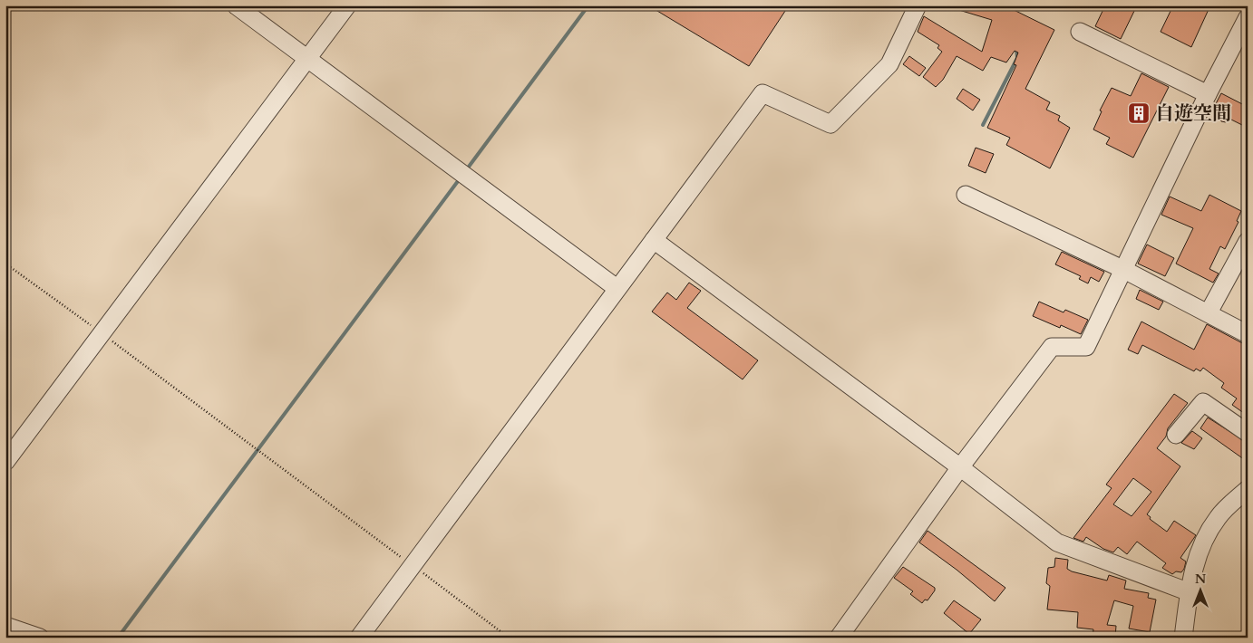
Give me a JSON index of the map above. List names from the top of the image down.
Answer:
{
  "places": {
    "building": ["自遊空間"]
  },
  "north": "top"
}
